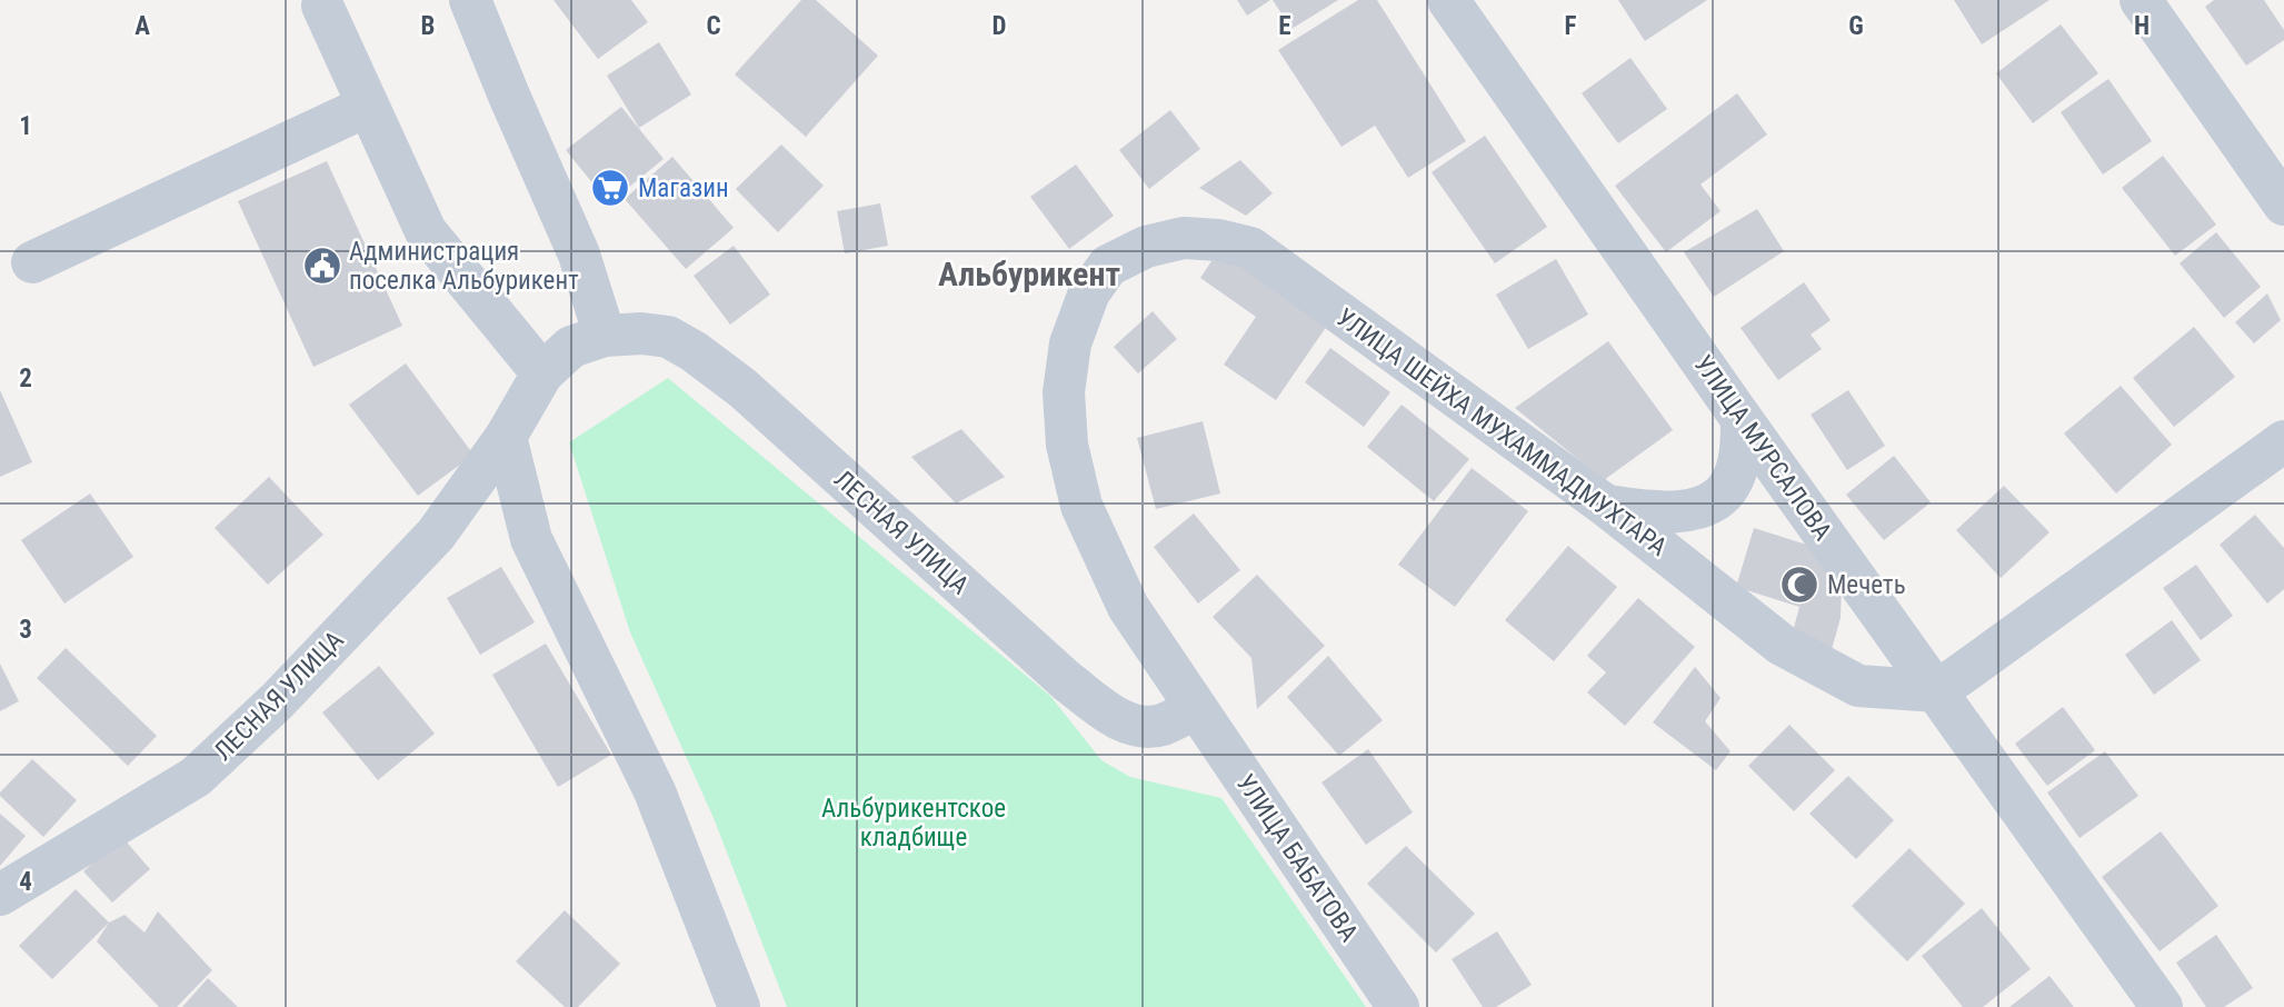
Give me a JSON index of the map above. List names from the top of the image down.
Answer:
{
  "streets": {
    "street": [
      "УЛИЦА ШЕЙХА МУХАММАДМУХТАРА",
      "УЛИЦА МУРСАЛОВА",
      "ЛЕСНАЯ УЛИЦА",
      "УЛИЦА БАБАТОВА"
    ]
  },
  "crossings": [
    ["УЛИЦА ШЕЙХА МУХАММАДМУХТАРА", "УЛИЦА МУРСАЛОВА"],
    ["УЛИЦА ШЕЙХА МУХАММАДМУХТАРА", "ЛЕСНАЯ УЛИЦА"],
    ["УЛИЦА ШЕЙХА МУХАММАДМУХТАРА", "УЛИЦА БАБАТОВА"],
    ["ЛЕСНАЯ УЛИЦА", "УЛИЦА БАБАТОВА"]
  ],
  "districts": ["Альбурикент"],
  "parks": ["Альбурикентское кладбище"],
  "places": {
    "supermarket": ["Магазин"],
    "public building": ["Администрация поселка Альбурикент"],
    "mosque": ["Мечеть"]
  },
  "grid": {
    "columns": [
      "A",
      "B",
      "C",
      "D",
      "E",
      "F",
      "G",
      "H"
    ],
    "rows": [
      "1",
      "2",
      "3",
      "4"
    ]
  }
}
